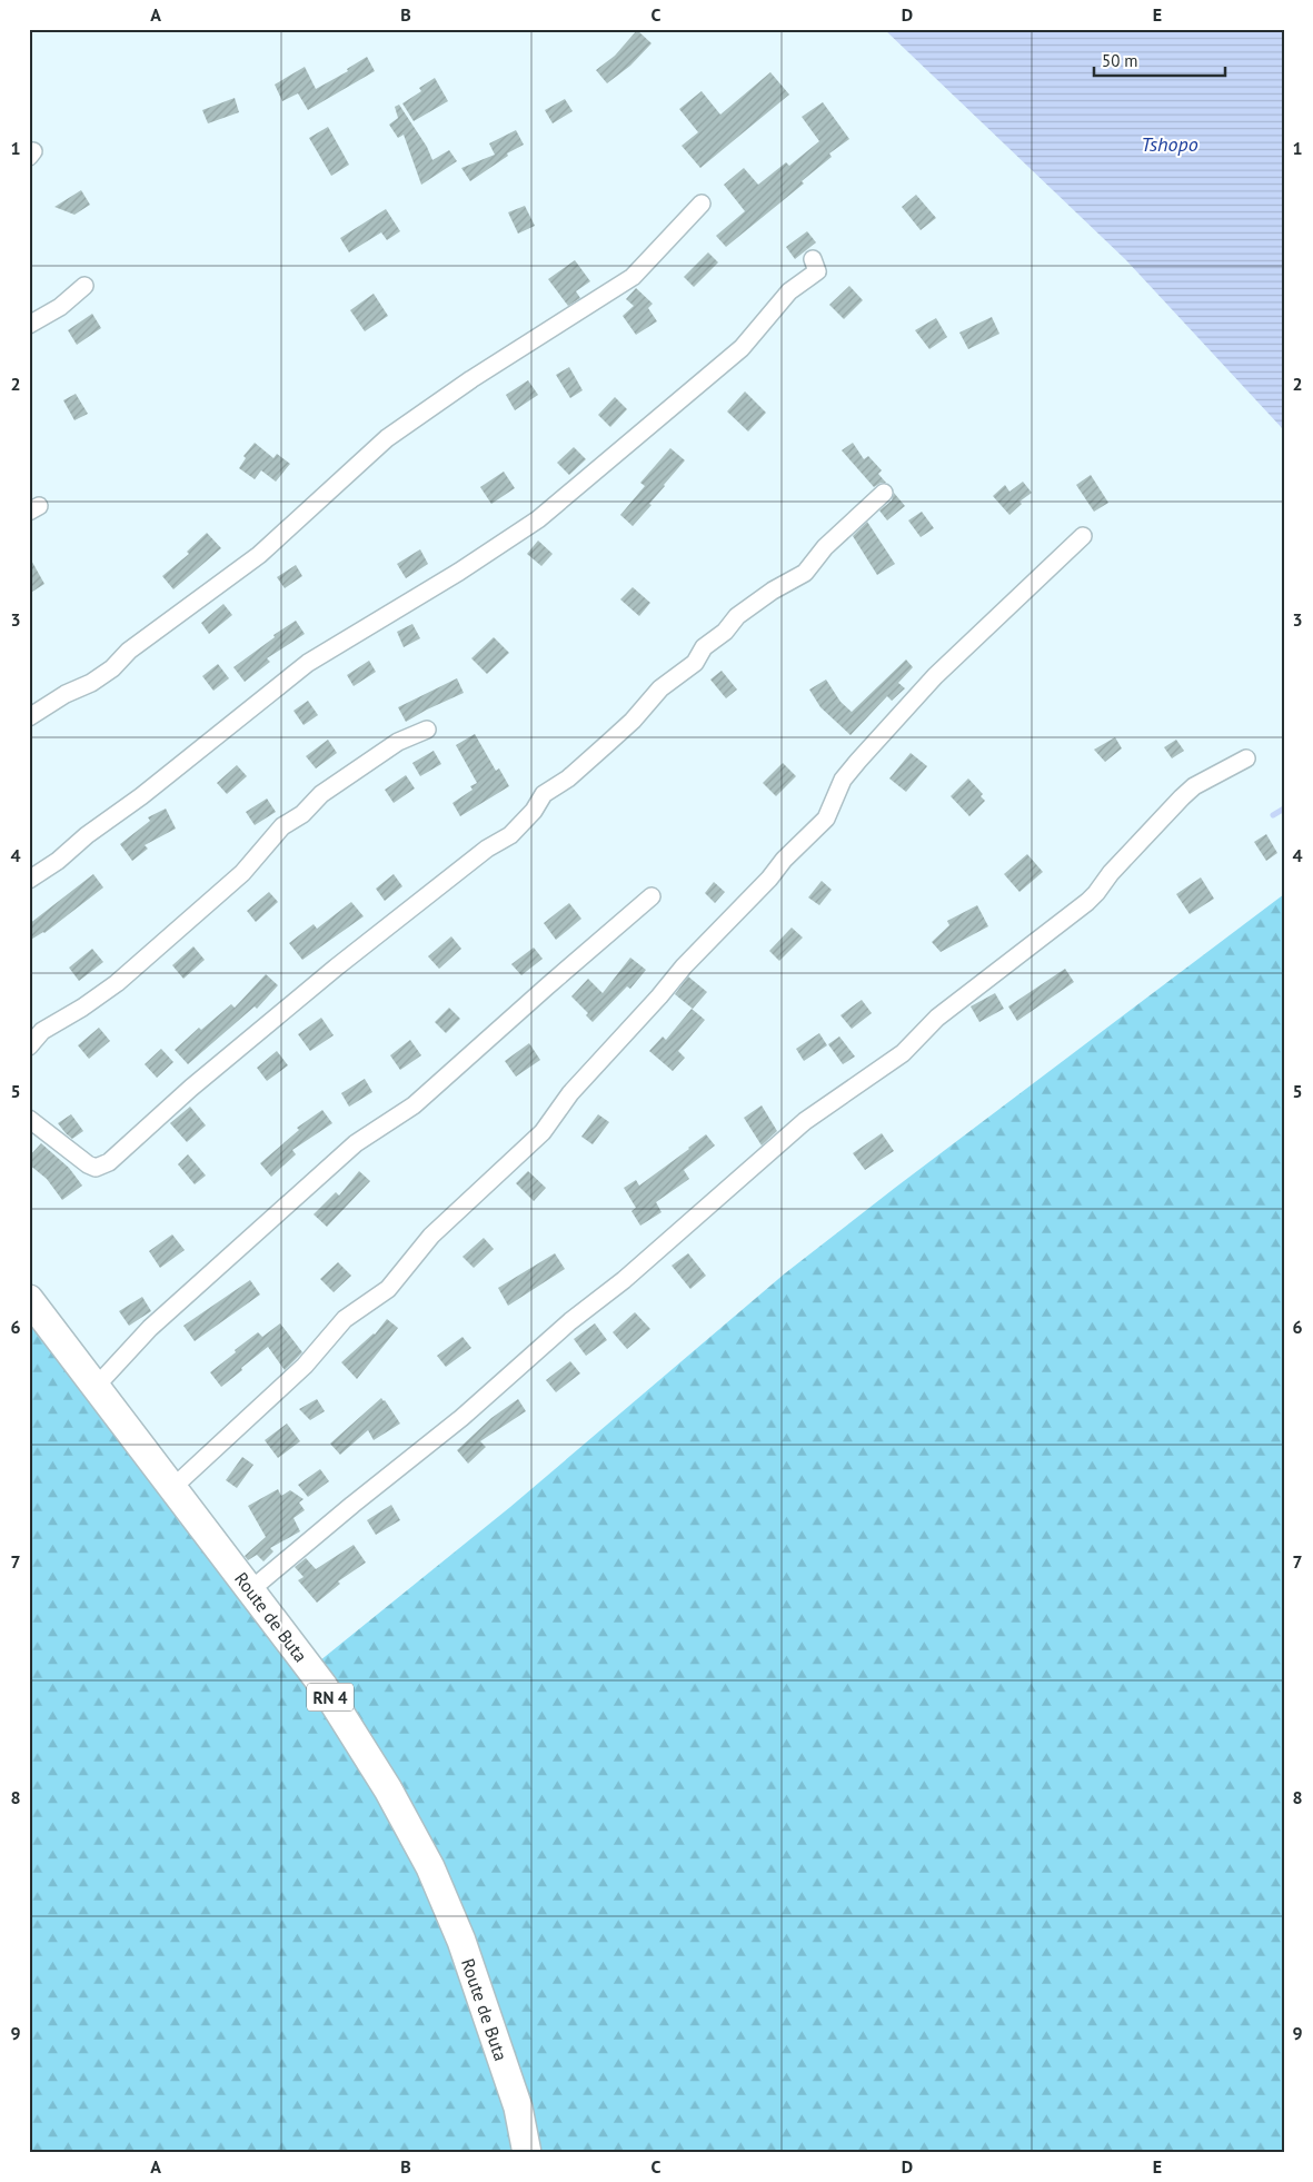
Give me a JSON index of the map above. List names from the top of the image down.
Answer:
{
  "streets": {
    "highway": ["Route de Buta", "RN 4"]
  },
  "water": ["Tshopo"],
  "scale_bar": "50 m",
  "grid": {
    "columns": [
      "A",
      "B",
      "C",
      "D",
      "E"
    ],
    "rows": [
      "1",
      "2",
      "3",
      "4",
      "5",
      "6",
      "7",
      "8",
      "9"
    ]
  }
}
